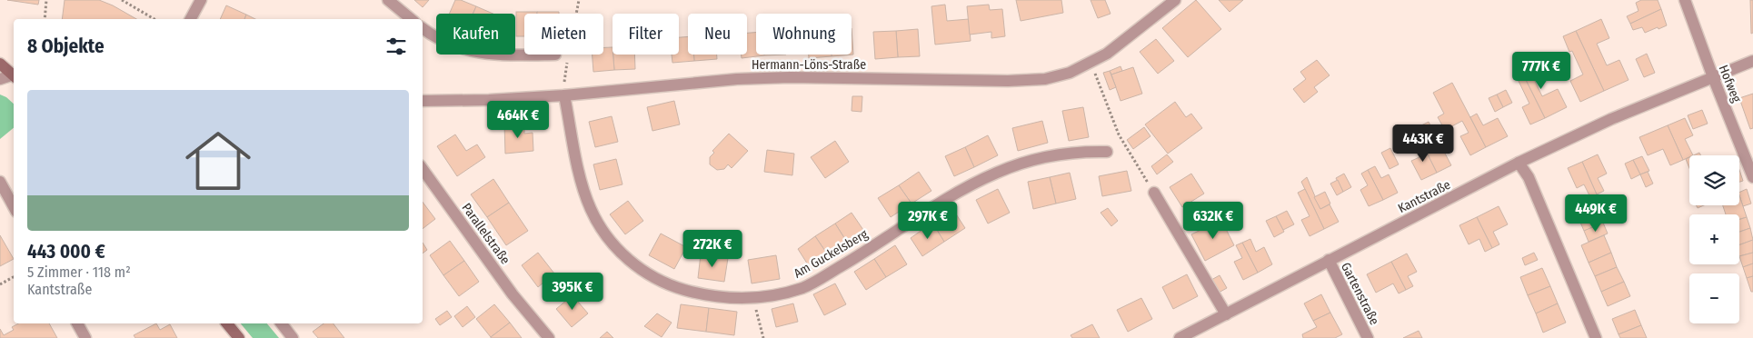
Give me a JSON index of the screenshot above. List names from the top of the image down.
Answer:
{
  "streets": {
    "street": [
      "Hermann-Löns-Straße",
      "Hofweg",
      "Kantstraße",
      "Parallelstraße",
      "Am Guckelsberg",
      "Gartenstraße"
    ]
  },
  "crossings": [
    ["Hermann-Löns-Straße", "Am Guckelsberg"],
    ["Hofweg", "Kantstraße"],
    ["Kantstraße", "Gartenstraße"]
  ],
  "page": {
    "chip": [
      "Kaufen",
      "Mieten",
      "Filter",
      "Neu",
      "Wohnung"
    ],
    "heading": "8 Objekte",
    "price": [
      "777K €",
      "464K €",
      "443K €",
      "449K €",
      "297K €",
      "632K €",
      "272K €",
      "395K €"
    ],
    "list": [
      {
        "name": "443 000 €",
        "note": "5 Zimmer · 118 m² · Kantstraße"
      }
    ],
    "map_buttons": ["+", "−"]
  }
}
